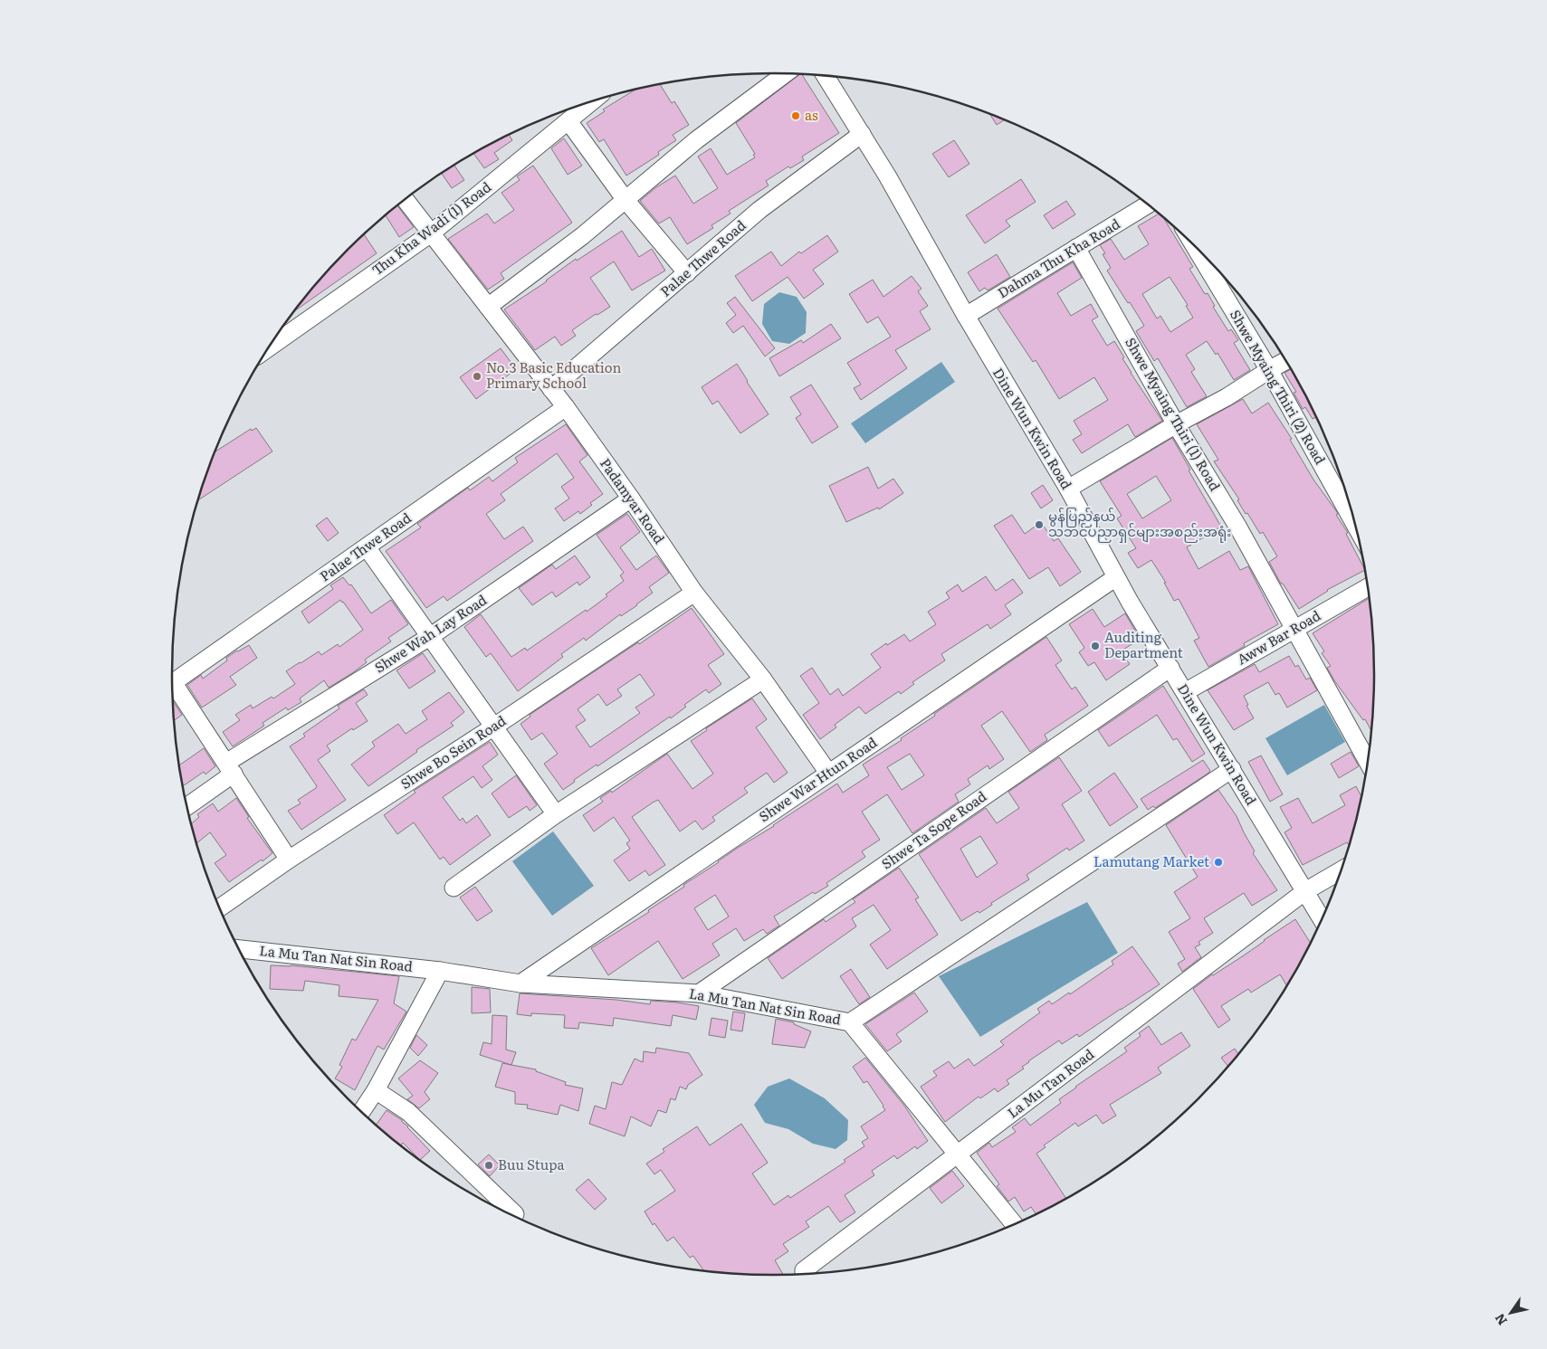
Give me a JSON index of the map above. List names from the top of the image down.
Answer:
{
  "streets": {
    "street": [
      "Thu Kha Wadi (1) Road",
      "Palae Thwe Road",
      "Dahma Thu Kha Road",
      "Shwe Myaing Thiri (2) Road",
      "Shwe Myaing Thiri (1) Road",
      "Dine Wun Kwin Road",
      "Padamyar Road",
      "Shwe Wah Lay Road",
      "Aww Bar Road",
      "Shwe Bo Sein Road",
      "Shwe War Htun Road",
      "Shwe Ta Sope Road",
      "La Mu Tan Nat Sin Road",
      "La Mu Tan Road"
    ]
  },
  "crossings": [
    ["Thu Kha Wadi (1) Road", "Padamyar Road"],
    ["Palae Thwe Road", "Dine Wun Kwin Road"],
    ["Palae Thwe Road", "Padamyar Road"],
    ["Dahma Thu Kha Road", "Shwe Myaing Thiri (1) Road"],
    ["Dahma Thu Kha Road", "Dine Wun Kwin Road"],
    ["Shwe Myaing Thiri (1) Road", "Aww Bar Road"],
    ["Dine Wun Kwin Road", "Aww Bar Road"],
    ["Dine Wun Kwin Road", "Shwe War Htun Road"],
    ["Dine Wun Kwin Road", "Shwe Ta Sope Road"],
    ["Dine Wun Kwin Road", "La Mu Tan Road"],
    ["Padamyar Road", "Shwe Wah Lay Road"],
    ["Padamyar Road", "Shwe Bo Sein Road"],
    ["Padamyar Road", "Shwe War Htun Road"],
    ["Shwe War Htun Road", "La Mu Tan Nat Sin Road"],
    ["Shwe Ta Sope Road", "La Mu Tan Nat Sin Road"],
    ["La Mu Tan Nat Sin Road", "La Mu Tan Road"]
  ],
  "places": [
    "as",
    "No.3 Basic Education Primary School",
    "မွန်ပြည်နယ် သဘင်ပညာရှင်များအစည်းအရုံး",
    "Auditing Department",
    "Lamutang Market",
    "Buu Stupa"
  ],
  "north": "bottom left"
}
